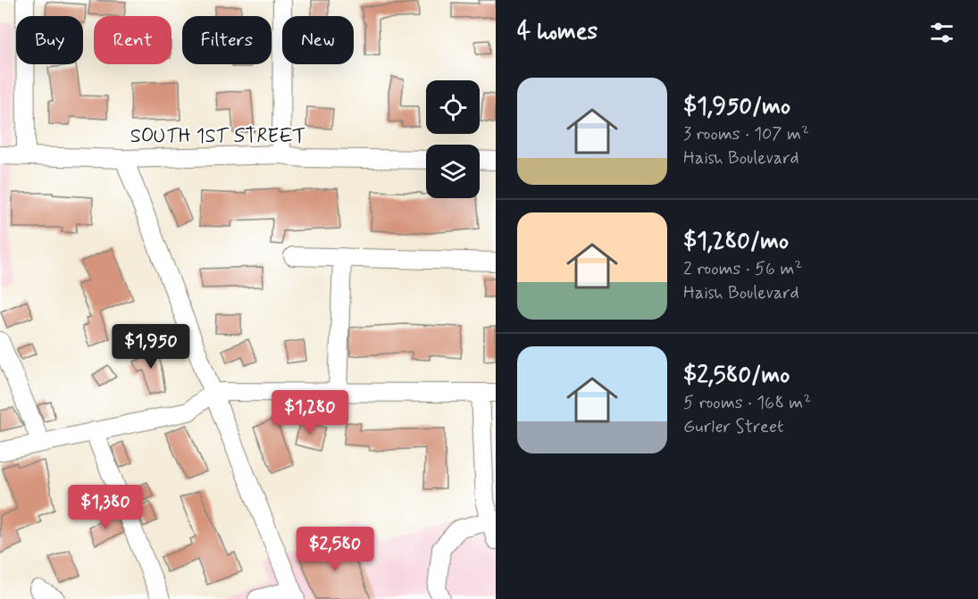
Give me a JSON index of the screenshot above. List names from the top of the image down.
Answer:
{
  "streets": {
    "street": ["SOUTH 1ST STREET"]
  },
  "page": {
    "heading": "4 homes",
    "chip": [
      "Buy",
      "Rent",
      "Filters",
      "New"
    ],
    "list": [
      {
        "name": "$1,950/mo",
        "note": "3 rooms · 107 m² · Haish Boulevard"
      },
      {
        "name": "$1,280/mo",
        "note": "2 rooms · 56 m² · Haish Boulevard"
      },
      {
        "name": "$2,580/mo",
        "note": "5 rooms · 168 m² · Gurler Street"
      }
    ],
    "price": [
      "$1,950",
      "$1,280",
      "$1,380",
      "$2,580"
    ]
  }
}
